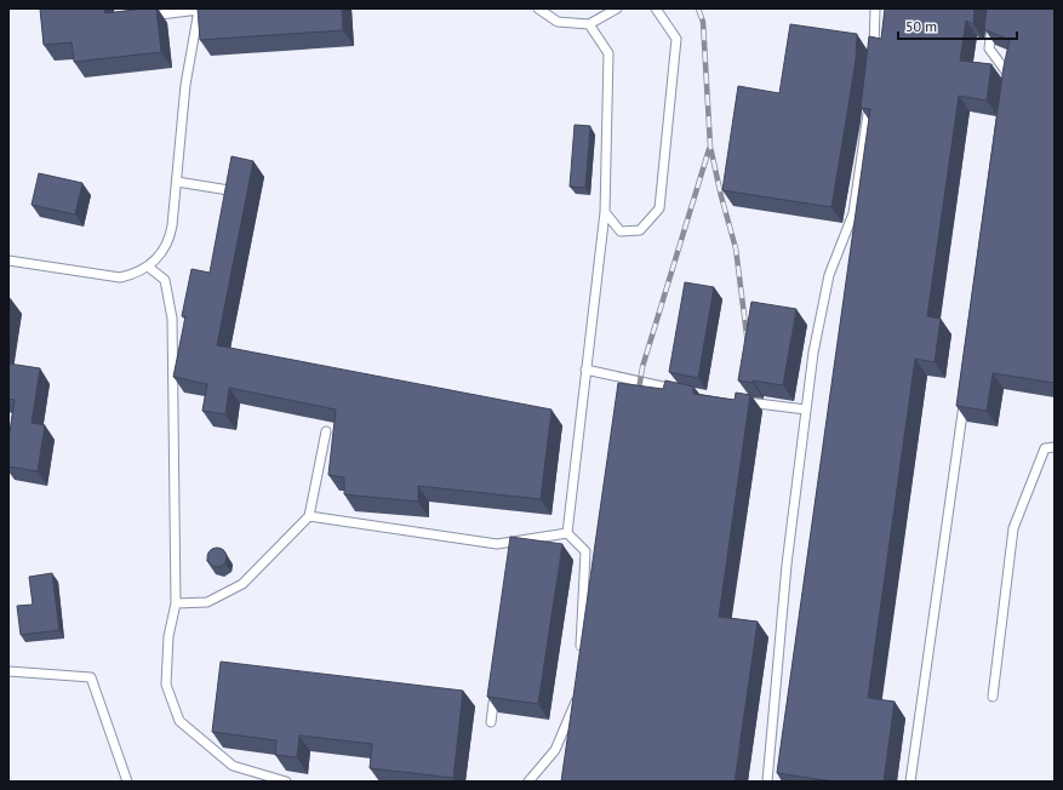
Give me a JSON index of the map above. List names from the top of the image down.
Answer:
{
  "scale_bar": "50 m"
}
